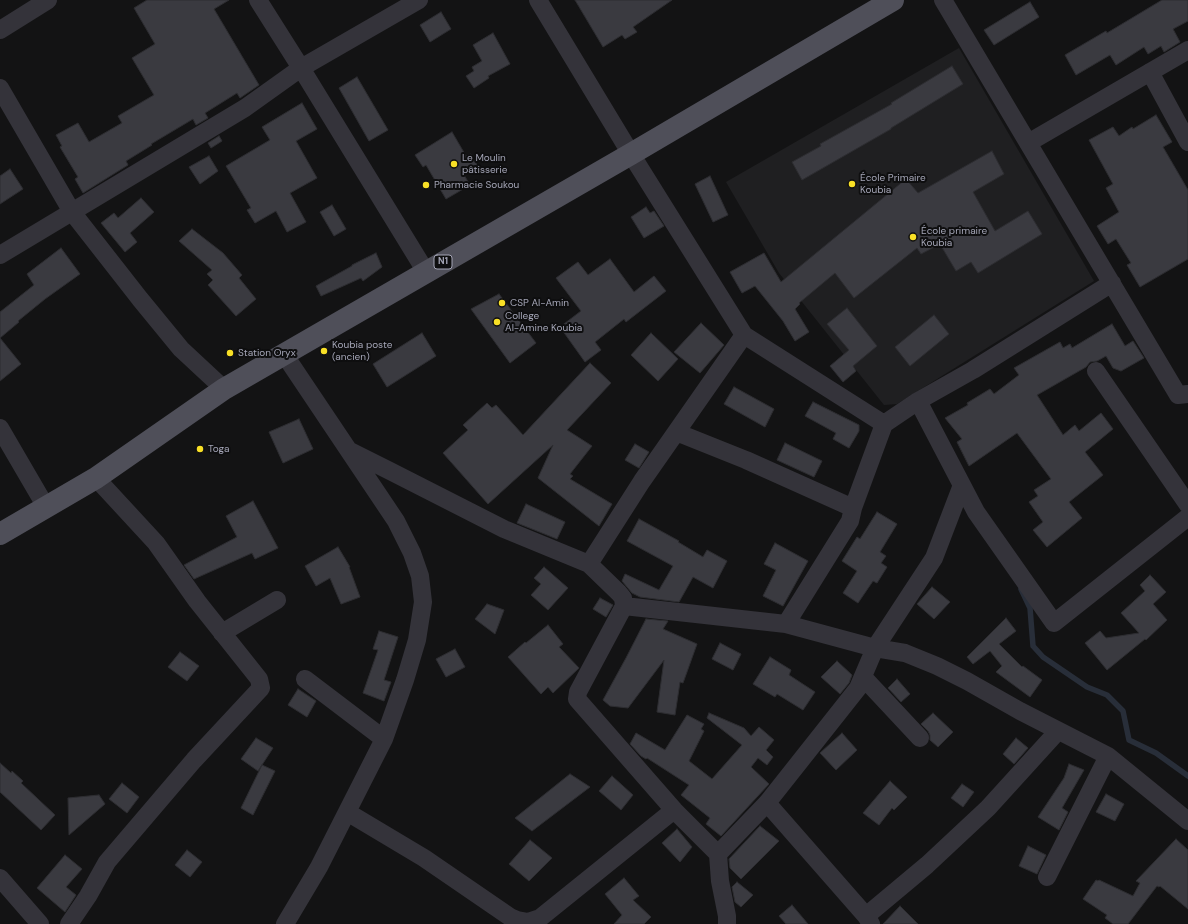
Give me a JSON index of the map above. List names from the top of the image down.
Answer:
{
  "streets": {
    "main road": ["N1"]
  },
  "places": [
    "Le Moulin pâtisserie",
    "École Primaire Koubia",
    "Pharmacie Soukou",
    "École primaire Koubia",
    "CSP Al-Amin",
    "College Al-Amine Koubia",
    "Koubia poste (ancien)",
    "Station Oryx",
    "Toga"
  ]
}
